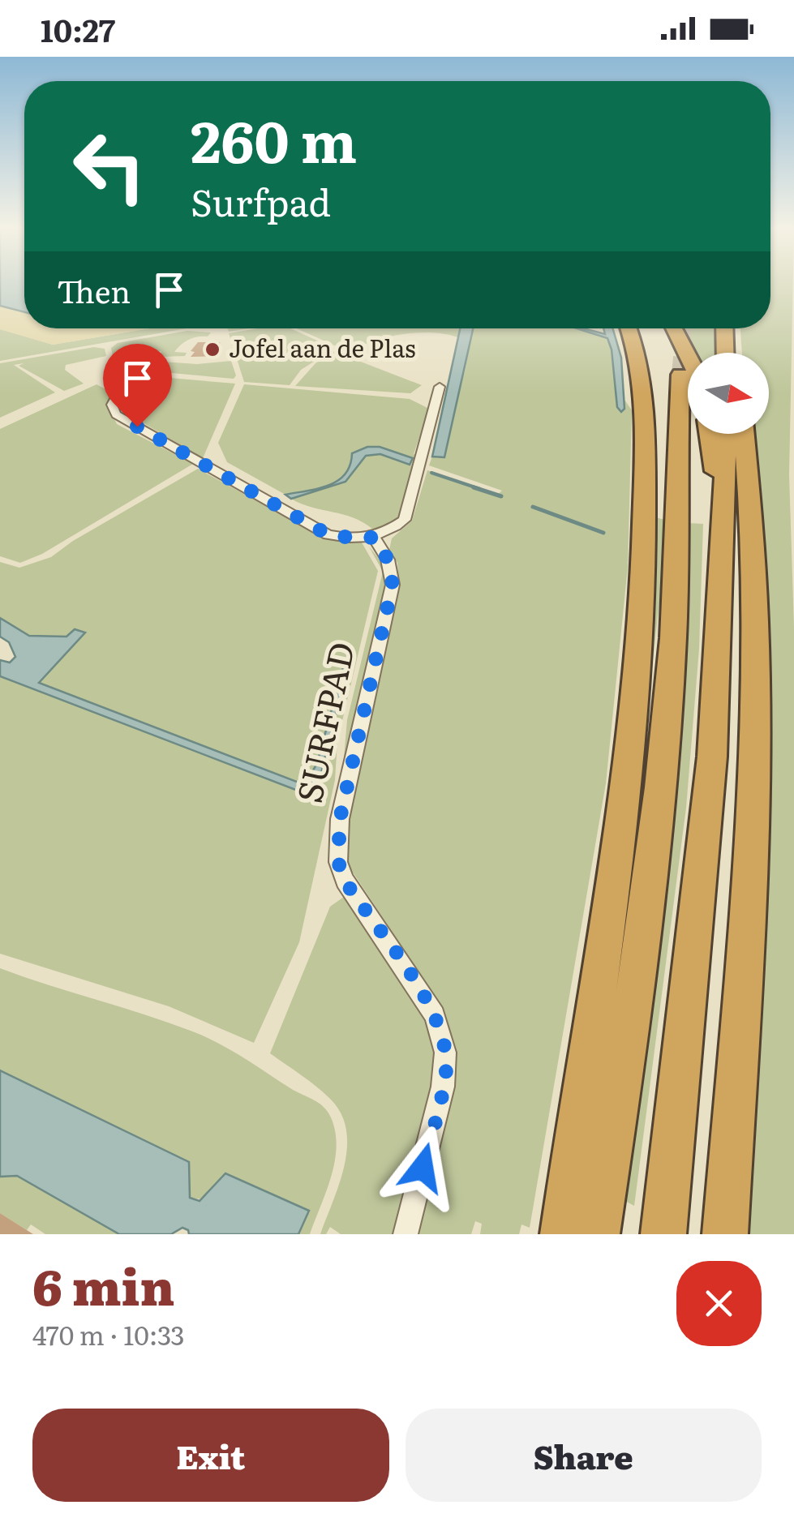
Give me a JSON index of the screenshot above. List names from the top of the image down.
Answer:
{
  "streets": {
    "street": ["SURFPAD"]
  },
  "places": ["Jofel aan de Plas"],
  "north": "right",
  "page": {
    "status": "10:27",
    "turn": ["260 m", "Surfpad"],
    "then": "Then",
    "heading": ["6 min", "470 m · 10:33"],
    "buttons": ["Exit", "Share"]
  }
}
